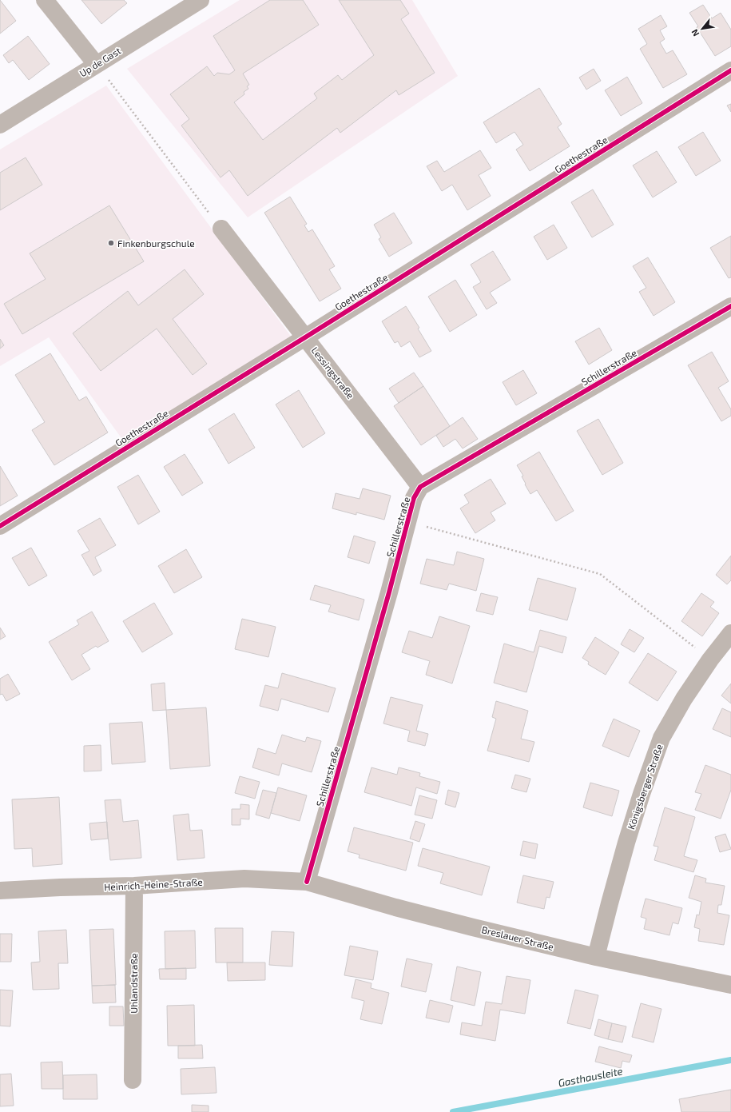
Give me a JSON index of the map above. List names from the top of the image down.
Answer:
{
  "streets": {
    "street": [
      "Up de Gast",
      "Goethestraße",
      "Schillerstraße",
      "Lessingstraße",
      "Königsberger Straße",
      "Heinrich-Heine-Straße",
      "Breslauer Straße",
      "Uhlandstraße"
    ]
  },
  "crossings": [
    ["Goethestraße", "Lessingstraße"],
    ["Schillerstraße", "Lessingstraße"],
    ["Schillerstraße", "Heinrich-Heine-Straße"],
    ["Schillerstraße", "Breslauer Straße"],
    ["Königsberger Straße", "Breslauer Straße"],
    ["Heinrich-Heine-Straße", "Breslauer Straße"],
    ["Heinrich-Heine-Straße", "Uhlandstraße"]
  ],
  "water": ["Gasthausleite"],
  "places": ["Finkenburgschule"],
  "north": "bottom left"
}
